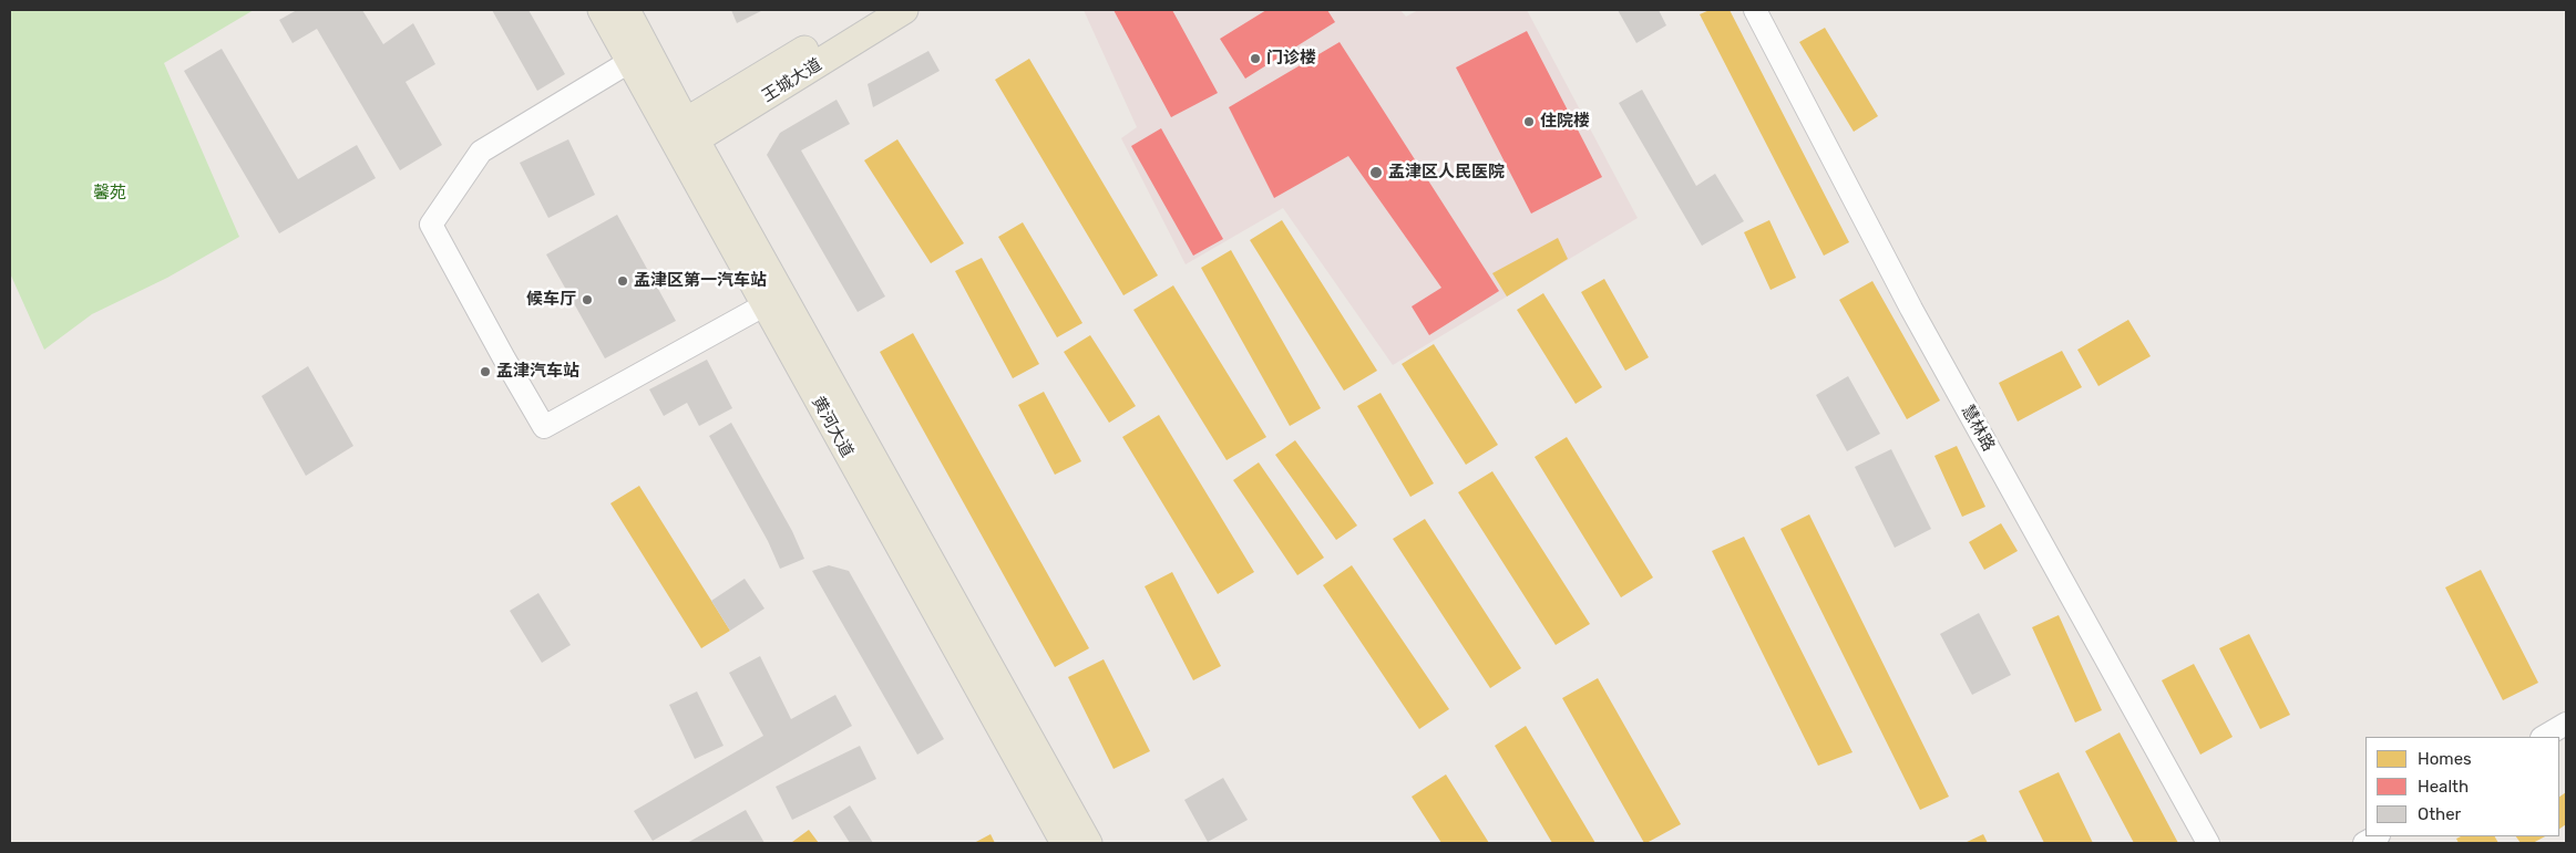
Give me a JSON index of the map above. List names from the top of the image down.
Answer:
{
  "streets": {
    "main road": ["王城大道", "黄河大道"],
    "street": ["慧林路"]
  },
  "crossings": [
    ["王城大道", "黄河大道"]
  ],
  "parks": ["馨苑"],
  "places": [
    "门诊楼",
    "住院楼",
    "孟津区人民医院",
    "孟津区第一汽车站",
    "候车厅",
    "孟津汽车站"
  ],
  "legend": ["Homes", "Health", "Other"]
}
